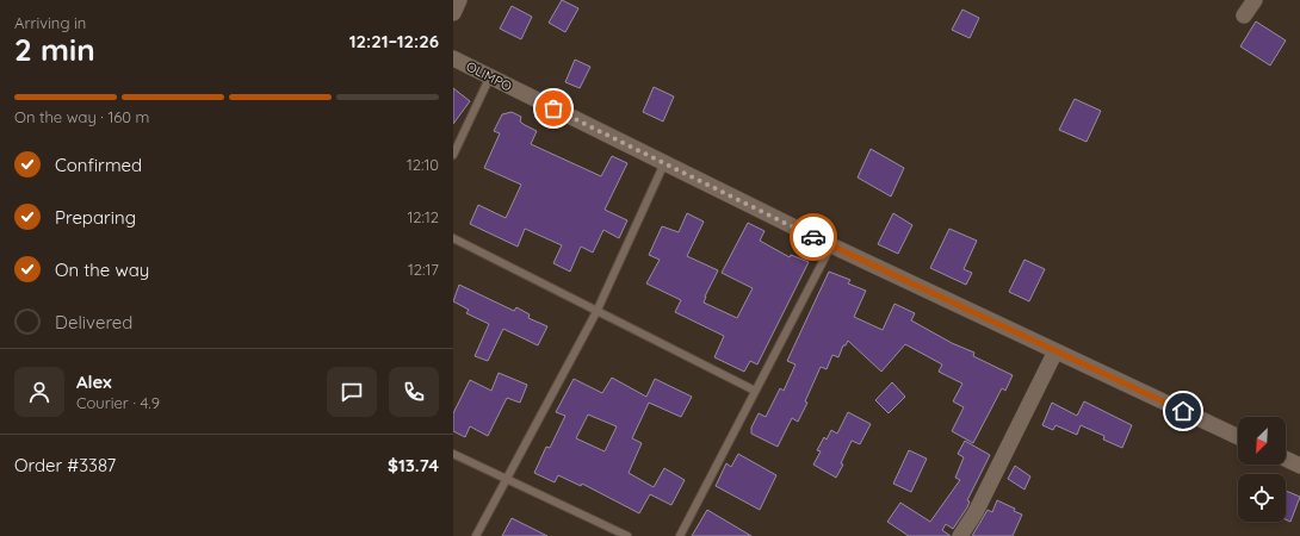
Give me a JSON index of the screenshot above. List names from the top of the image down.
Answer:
{
  "streets": {
    "street": ["OLIMPO"]
  },
  "north": "bottom left",
  "page": {
    "heading": ["2 min", "Arriving in", "12:21–12:26"],
    "panel": [
      "Alex",
      "Courier · 4.9",
      "Order #3387",
      "$13.74"
    ],
    "bar": "On the way · 160 m",
    "list": [
      ["Confirmed", "12:10"],
      ["Preparing", "12:12"],
      ["On the way", "12:17"],
      "Delivered"
    ]
  }
}
